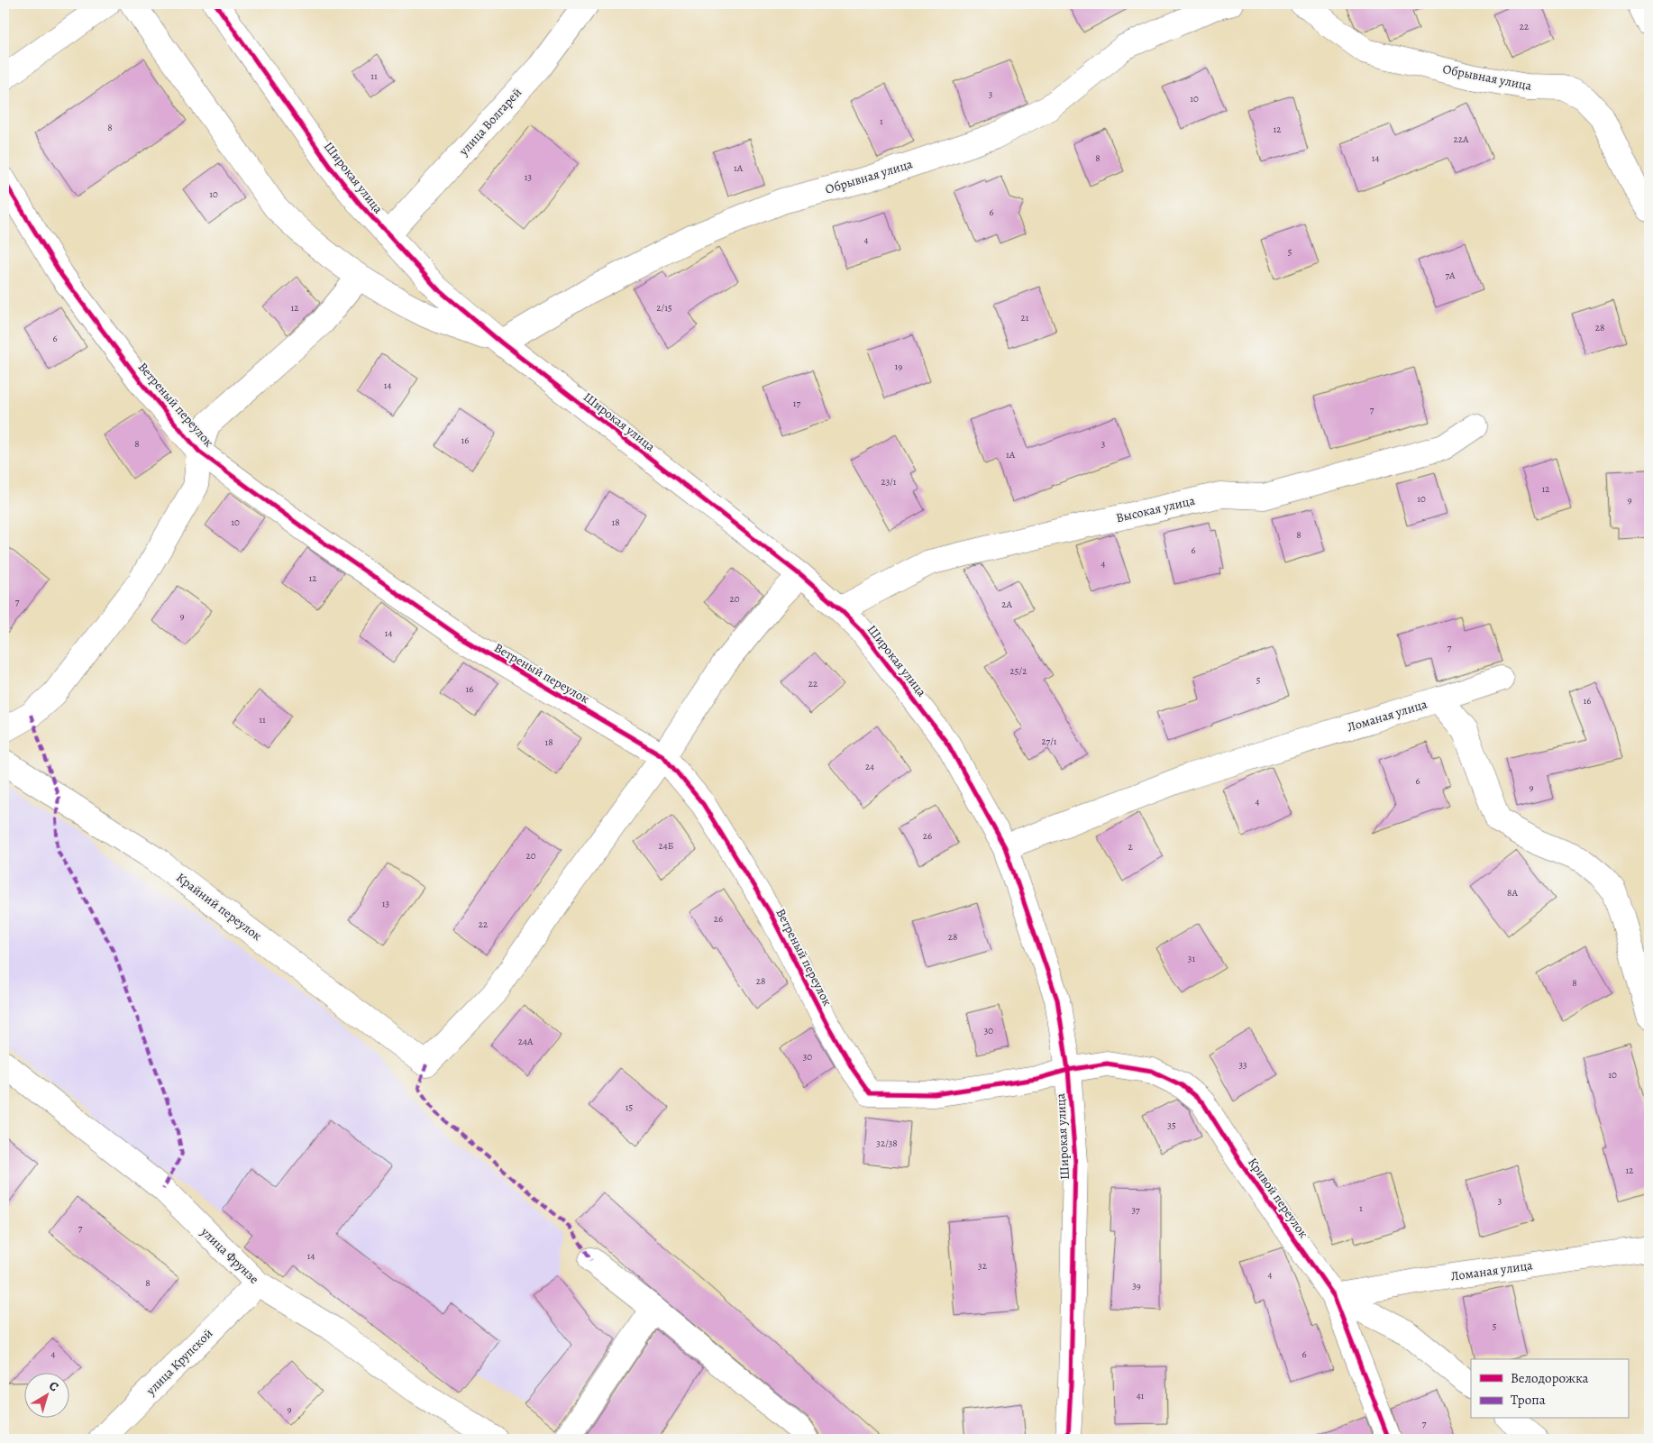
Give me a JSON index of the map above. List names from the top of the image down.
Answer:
{
  "streets": {
    "street": [
      "Обрывная улица",
      "улица Волгарей",
      "Широкая улица",
      "Ветреный переулок",
      "Высокая улица",
      "Ломаная улица",
      "Крайний переулок",
      "Кривой переулок",
      "улица Фрунзе",
      "улица Крупской"
    ]
  },
  "crossings": [
    ["Обрывная улица", "Широкая улица"],
    ["улица Волгарей", "Широкая улица"],
    ["Широкая улица", "Ветреный переулок"],
    ["Широкая улица", "Высокая улица"],
    ["Широкая улица", "Ломаная улица"],
    ["Широкая улица", "Кривой переулок"],
    ["Ветреный переулок", "Крайний переулок"],
    ["Ветреный переулок", "Кривой переулок"],
    ["Ломаная улица", "Кривой переулок"],
    ["улица Фрунзе", "улица Крупской"]
  ],
  "house_numbers": [
    "22",
    "11",
    "3",
    "10",
    "1",
    "8",
    "12",
    "22А",
    "8",
    "14",
    "1А",
    "13",
    "10",
    "6",
    "4",
    "5",
    "7А",
    "12",
    "2/15",
    "21",
    "28",
    "6",
    "19",
    "14",
    "17",
    "7",
    "16",
    "8",
    "3",
    "1А",
    "23/1",
    "12",
    "10",
    "9",
    "10",
    "18",
    "8",
    "6",
    "4",
    "12",
    "20",
    "7",
    "2А",
    "9",
    "14",
    "7",
    "25/2",
    "5",
    "22",
    "16",
    "16",
    "11",
    "27/1",
    "18",
    "24",
    "6",
    "9",
    "4",
    "26",
    "24Б",
    "2",
    "20",
    "8А",
    "13",
    "26",
    "22",
    "28",
    "31",
    "28",
    "8",
    "30",
    "24А",
    "30",
    "33",
    "10",
    "15",
    "35",
    "32/38",
    "12",
    "3",
    "1",
    "37",
    "7",
    "14",
    "32",
    "4",
    "8",
    "39",
    "5",
    "4",
    "6",
    "41",
    "9",
    "7"
  ],
  "legend": ["Велодорожка", "Тропа"],
  "north": "top right"
}
